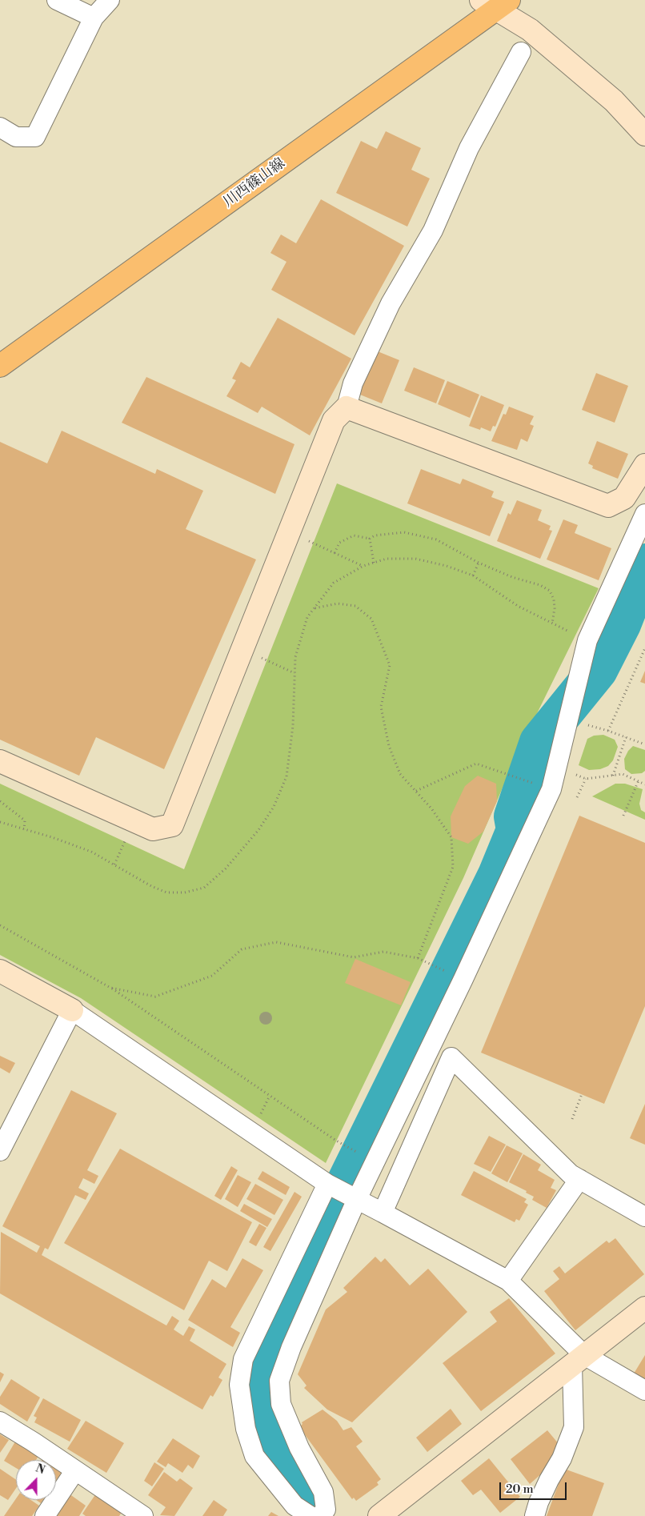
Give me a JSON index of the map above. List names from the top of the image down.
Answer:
{
  "streets": {
    "main road": ["川西篠山線"]
  },
  "scale_bar": "20 m",
  "north": "top"
}
